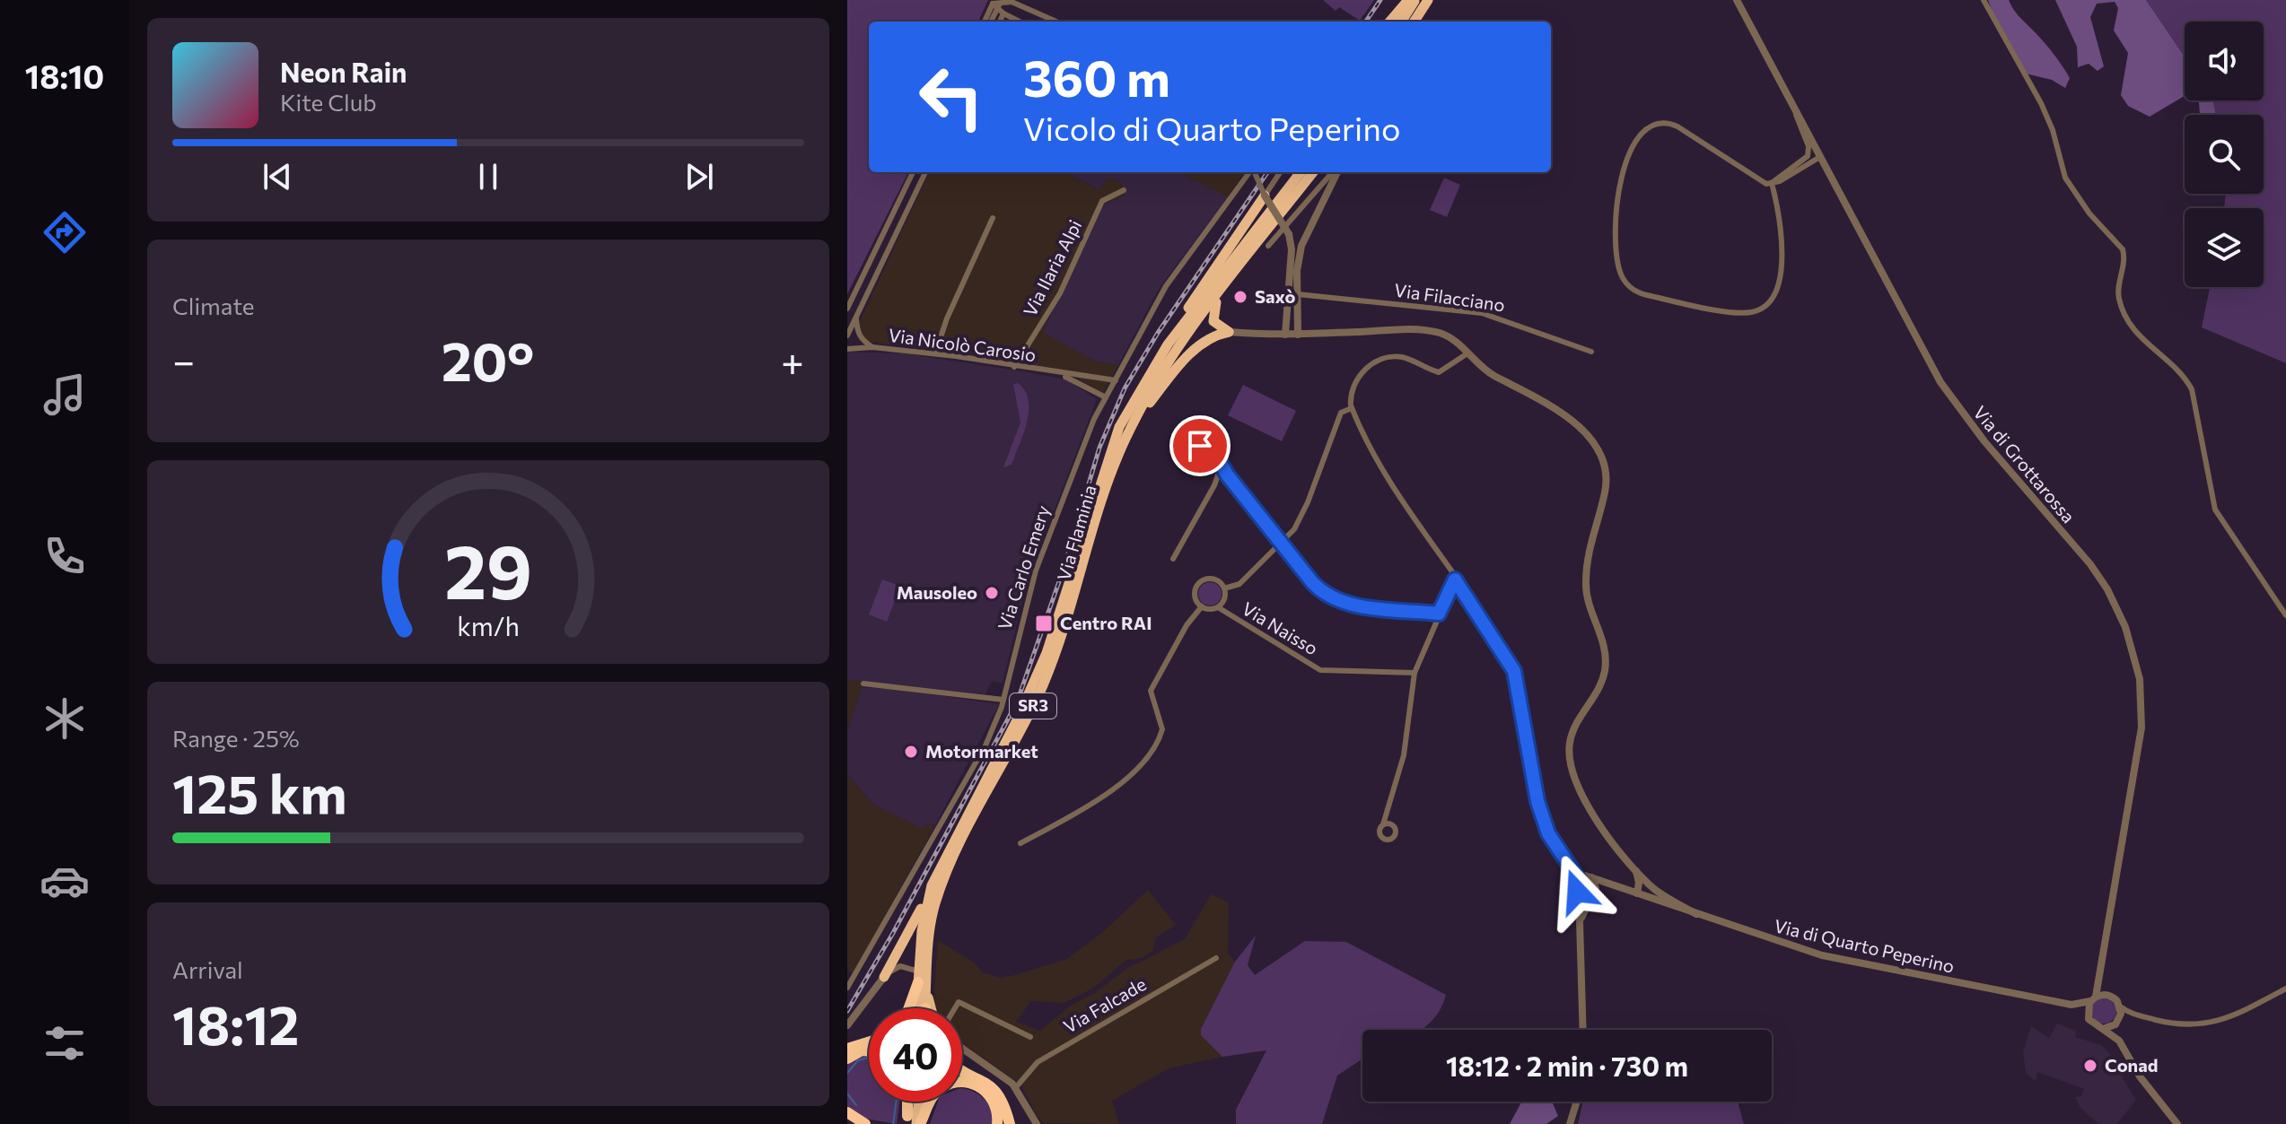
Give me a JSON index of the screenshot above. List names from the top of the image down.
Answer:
{
  "streets": {
    "highway": ["Via Flaminia", "SR3"],
    "street": [
      "Via Ilaria Alpi",
      "Via Filacciano",
      "Via Nicolò Carosio",
      "Via di Grottarossa",
      "Via Carlo Emery",
      "Via Naisso",
      "Via di Quarto Peperino",
      "Via Falcade"
    ]
  },
  "crossings": [
    ["Via Ilaria Alpi", "Via Nicolò Carosio"],
    ["Via Nicolò Carosio", "Via Carlo Emery"],
    ["Via di Grottarossa", "Via di Quarto Peperino"]
  ],
  "places": {
    "other": [
      "Saxò",
      "Mausoleo",
      "Motormarket",
      "Conad"
    ],
    "transit": ["Centro RAI"]
  },
  "page": {
    "tabs": "18:10",
    "turn": ["360 m", "Vicolo di Quarto Peperino"],
    "song": ["Neon Rain", "Kite Club"],
    "tile": [
      "Climate",
      ["Range · 25%", "125 km"],
      ["Arrival", "18:12"]
    ],
    "heat": ["−", "20°", "+"],
    "limit": "40",
    "trip": "18:12 · 2 min · 730 m",
    "gauge": ["29", "km/h"]
  }
}
